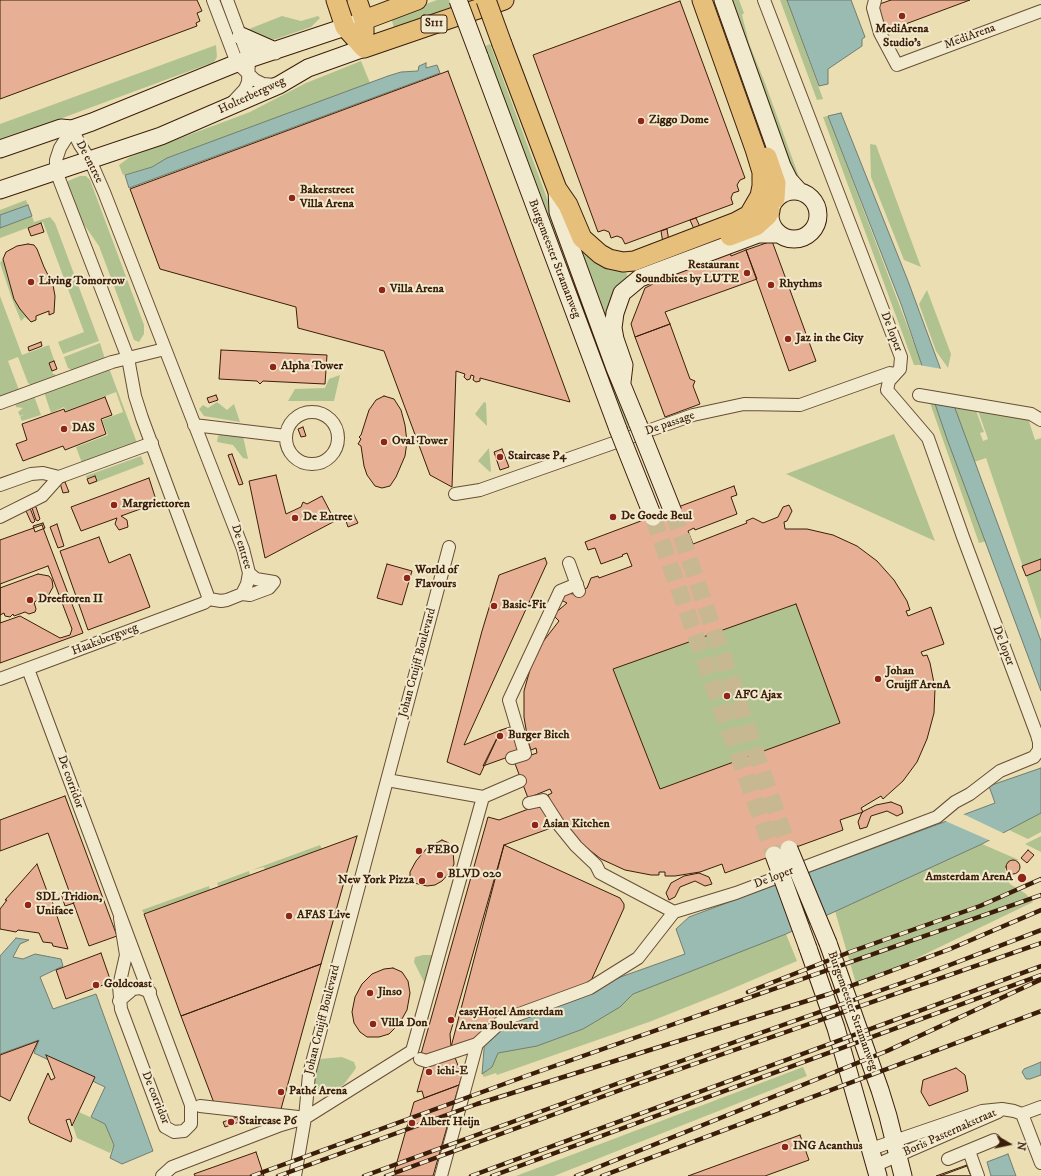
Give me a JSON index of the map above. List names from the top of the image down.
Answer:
{
  "streets": {
    "main road": ["S111", "Holterbergweg", "Burgemeester Stramanweg"],
    "street": [
      "MediArena",
      "De entree",
      "De loper",
      "De passage",
      "Haaksbergweg",
      "Johan Cruijff Boulevard",
      "De corridor",
      "Boris Pasternakstraat"
    ]
  },
  "crossings": [
    ["S111", "De entree"],
    ["Holterbergweg", "De entree"],
    ["De entree", "Haaksbergweg"],
    ["Burgemeester Stramanweg", "Boris Pasternakstraat"],
    ["Haaksbergweg", "De corridor"]
  ],
  "places": [
    "MediArena Studio's",
    "Ziggo Dome",
    "Bakerstreet Villa Arena",
    "Restaurant Soundbites by LUTE",
    "Living Tomorrow",
    "Rhythms",
    "Villa Arena",
    "Jaz in the City",
    "Alpha Tower",
    "DAS",
    "Oval Tower",
    "Staircase P4",
    "Margriettoren",
    "De Goede Beul",
    "De Entree",
    "World of Flavours",
    "Dreeftoren II",
    "Basic-Fit",
    "Johan Cruijff ArenA",
    "AFC Ajax",
    "Burger Bitch",
    "Asian Kitchen",
    "FEBO",
    "BLVD 020",
    "Amsterdam ArenA",
    "New York Pizza",
    "SDL Tridion, Uniface",
    "AFAS Live",
    "Goldcoast",
    "Jinso",
    "easyHotel Amsterdam Arena Boulevard",
    "Villa Don",
    "ichi-E",
    "Pathé Arena",
    "Staircase P6",
    "Albert Heijn",
    "ING Acanthus"
  ],
  "north": "right"
}
